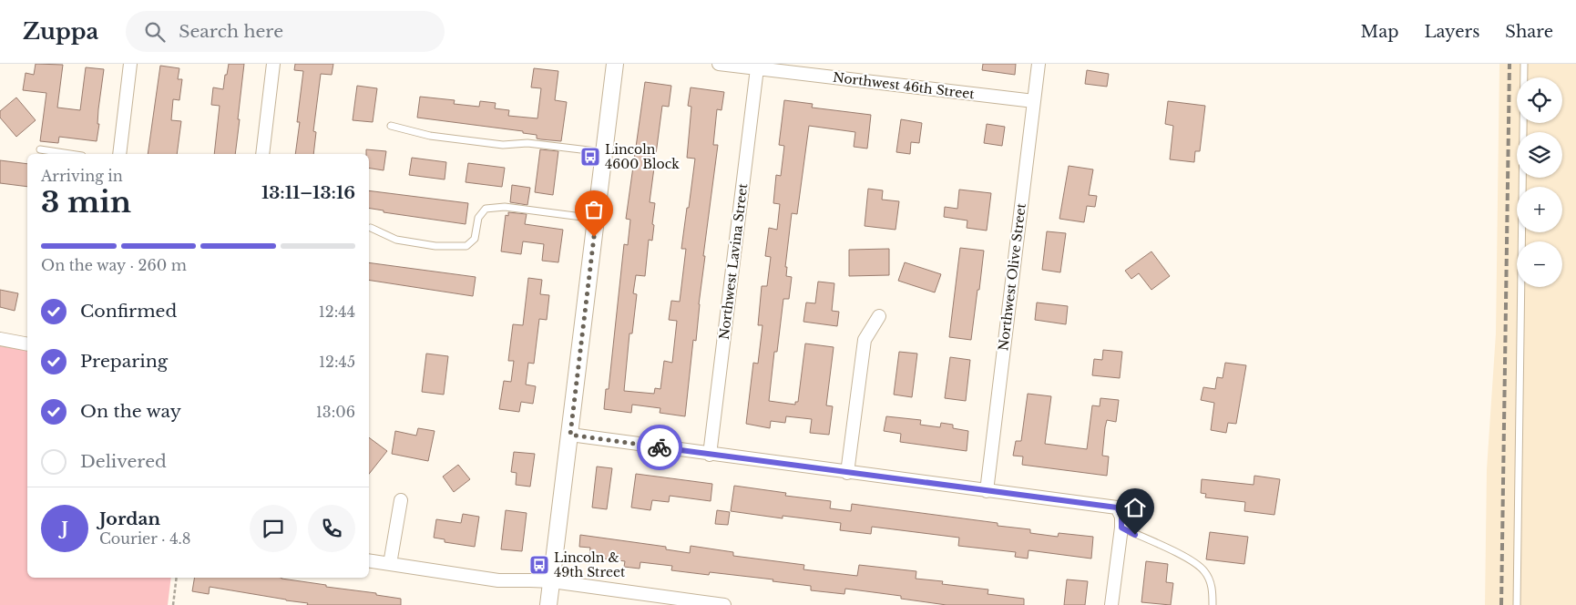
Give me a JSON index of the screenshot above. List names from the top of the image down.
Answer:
{
  "streets": {
    "street": ["Northwest 46th Street", "Northwest Lavina Street", "Northwest Olive Street"]
  },
  "crossings": [
    ["Northwest 46th Street", "Northwest Lavina Street"],
    ["Northwest 46th Street", "Northwest Olive Street"]
  ],
  "places": {
    "bus stop": ["Lincoln 4600 Block", "Lincoln & 49th Street"]
  },
  "page": {
    "header": "Zuppa",
    "search": "Search here",
    "nav": ["Map", "Layers", "Share"],
    "map_buttons": ["+", "−"],
    "heading": ["3 min", "Arriving in", "13:11–13:16"],
    "panel": ["Jordan", "Courier · 4.8"],
    "bar": "On the way · 260 m",
    "list": [
      ["Confirmed", "12:44"],
      ["Preparing", "12:45"],
      ["On the way", "13:06"],
      "Delivered"
    ],
    "round": "J"
  }
}
